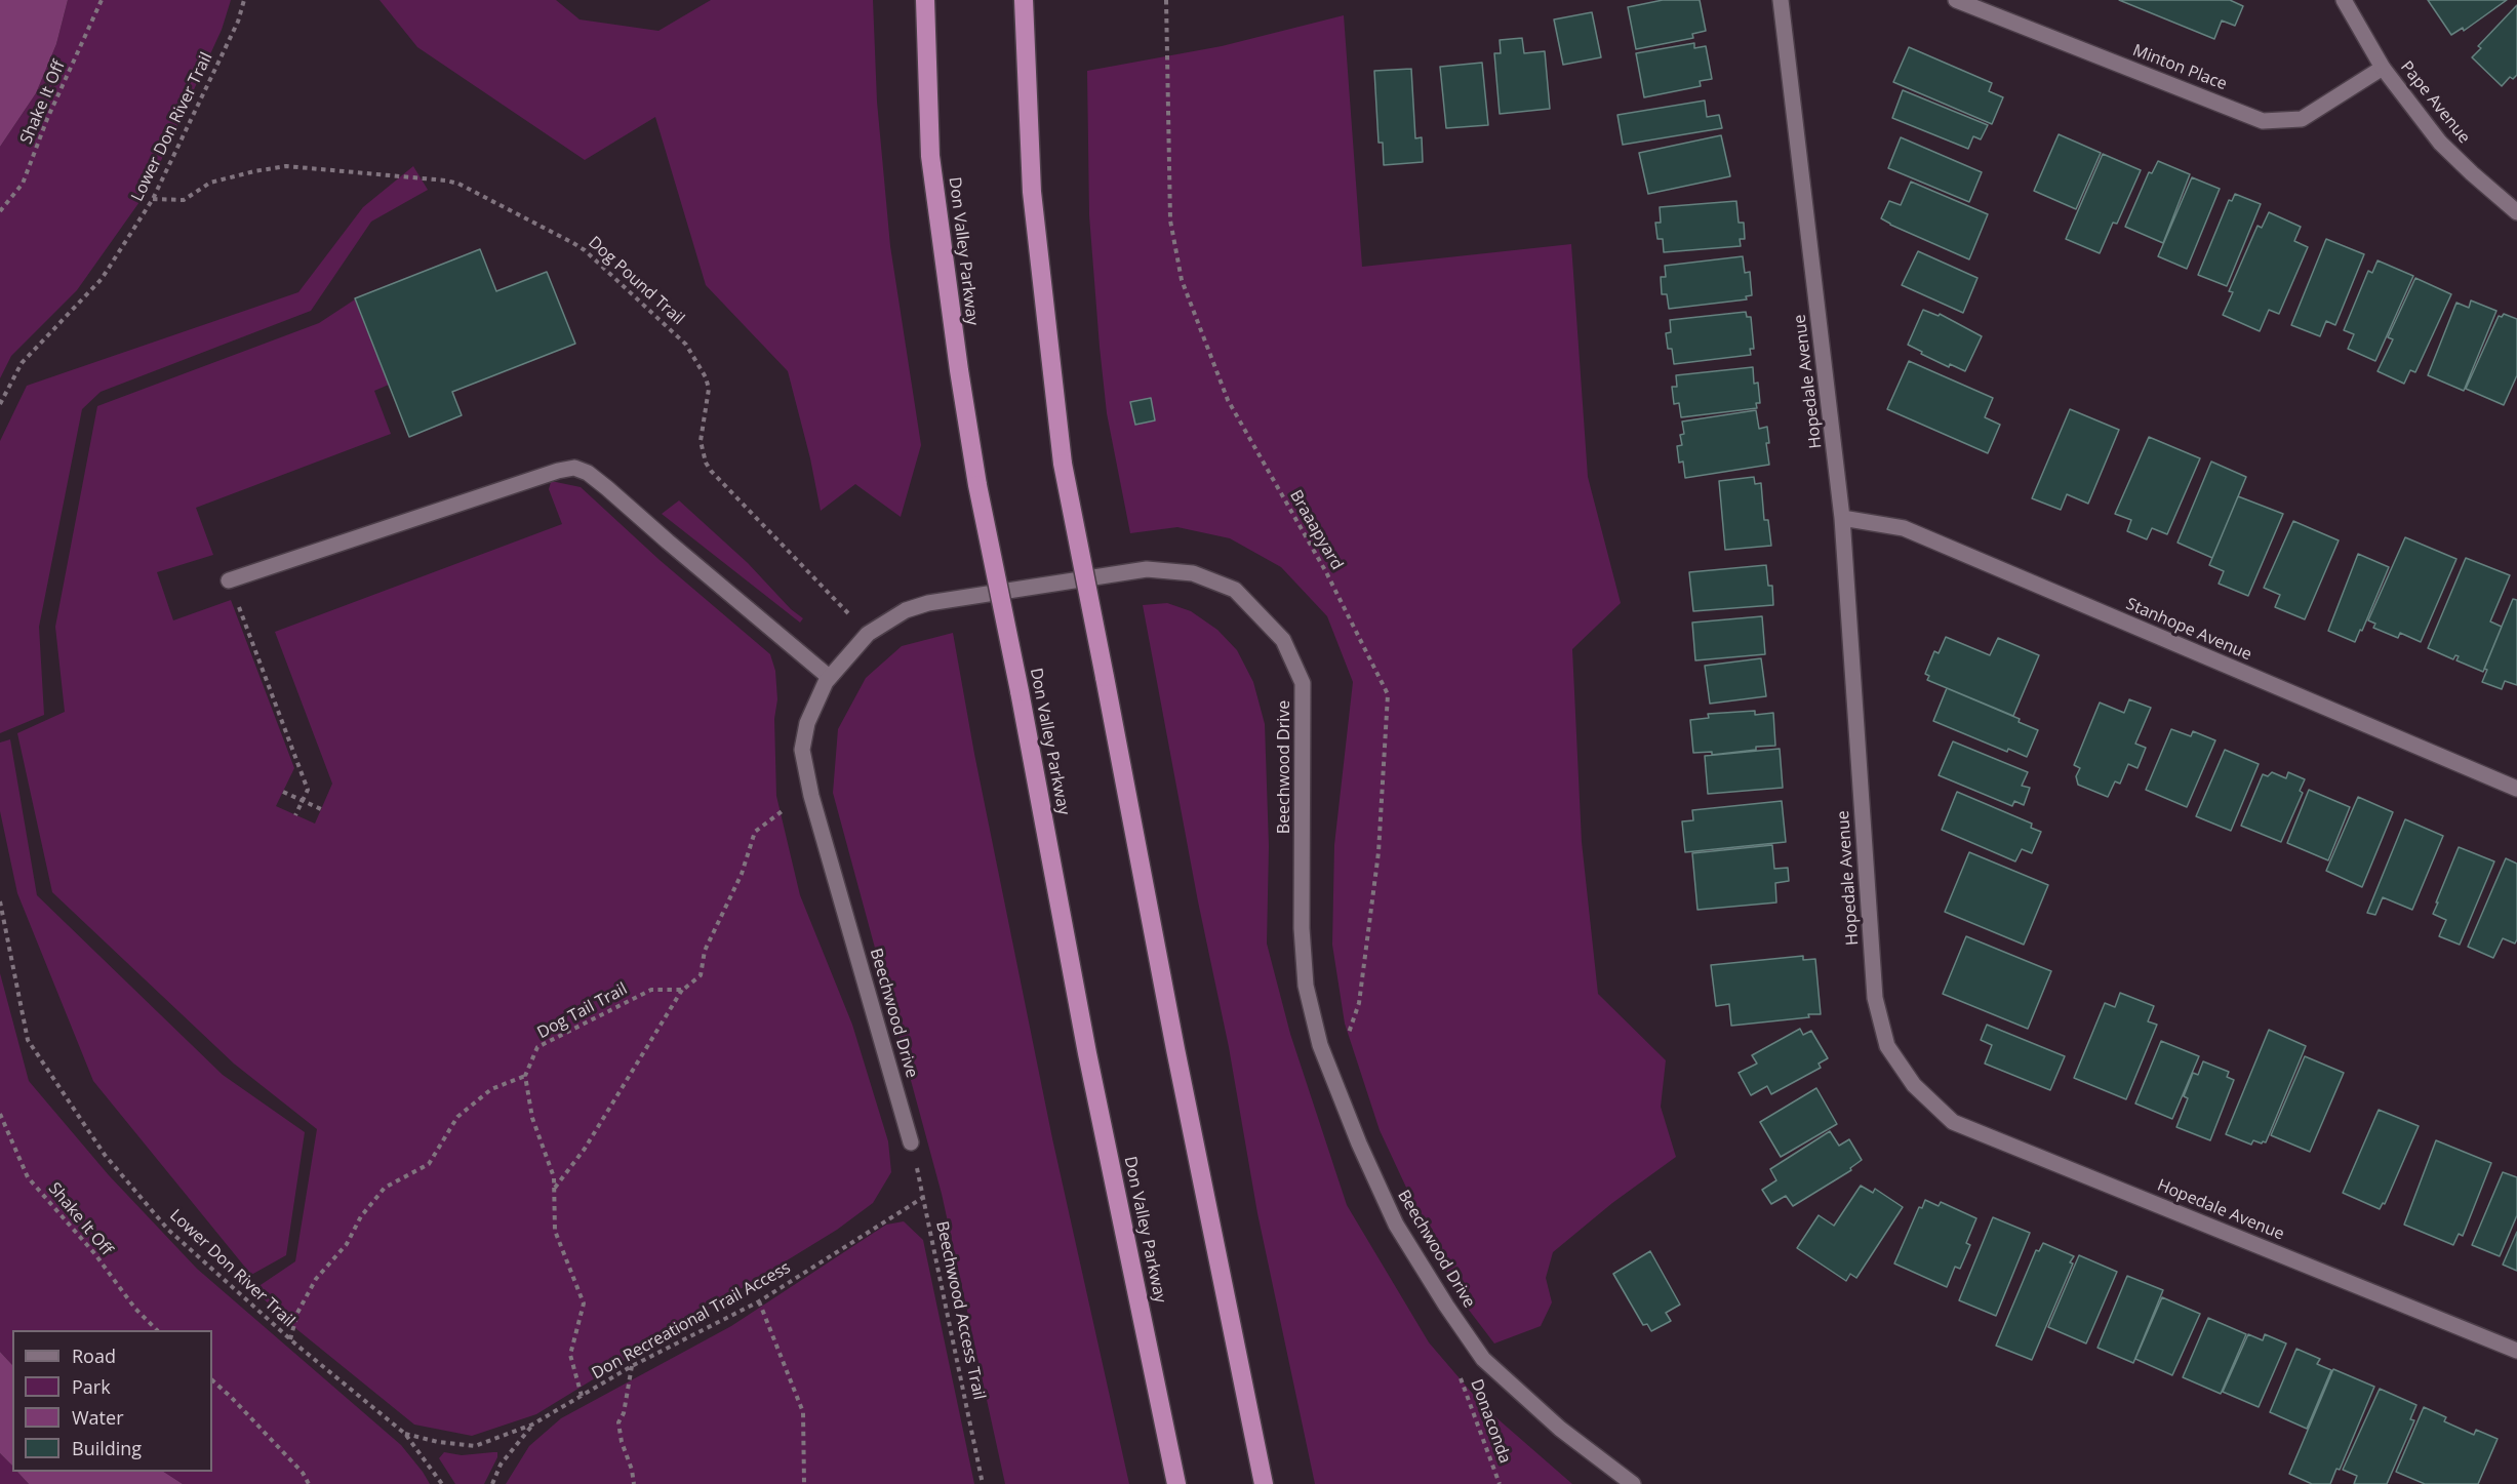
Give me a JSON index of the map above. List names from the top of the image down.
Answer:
{
  "streets": {
    "highway": ["Don Valley Parkway"],
    "street": [
      "Minton Place",
      "Pape Avenue",
      "Hopedale Avenue",
      "Stanhope Avenue",
      "Beechwood Drive"
    ],
    "path": [
      "Shake It Off",
      "Lower Don River Trail",
      "Dog Pound Trail",
      "Braaapyard",
      "Dog Tail Trail",
      "Beechwood Access Trail",
      "Don Recreational Trail Access",
      "Donaconda"
    ]
  },
  "crossings": [
    ["Minton Place", "Pape Avenue"],
    ["Lower Don River Trail", "Dog Pound Trail"],
    ["Lower Don River Trail", "Don Recreational Trail Access"],
    ["Dog Pound Trail", "Beechwood Drive"],
    ["Hopedale Avenue", "Stanhope Avenue"],
    ["Braaapyard", "Beechwood Drive"],
    ["Beechwood Drive", "Beechwood Access Trail"],
    ["Beechwood Drive", "Donaconda"],
    ["Beechwood Access Trail", "Don Recreational Trail Access"]
  ],
  "legend": [
    "Road",
    "Park",
    "Water",
    "Building"
  ]
}
